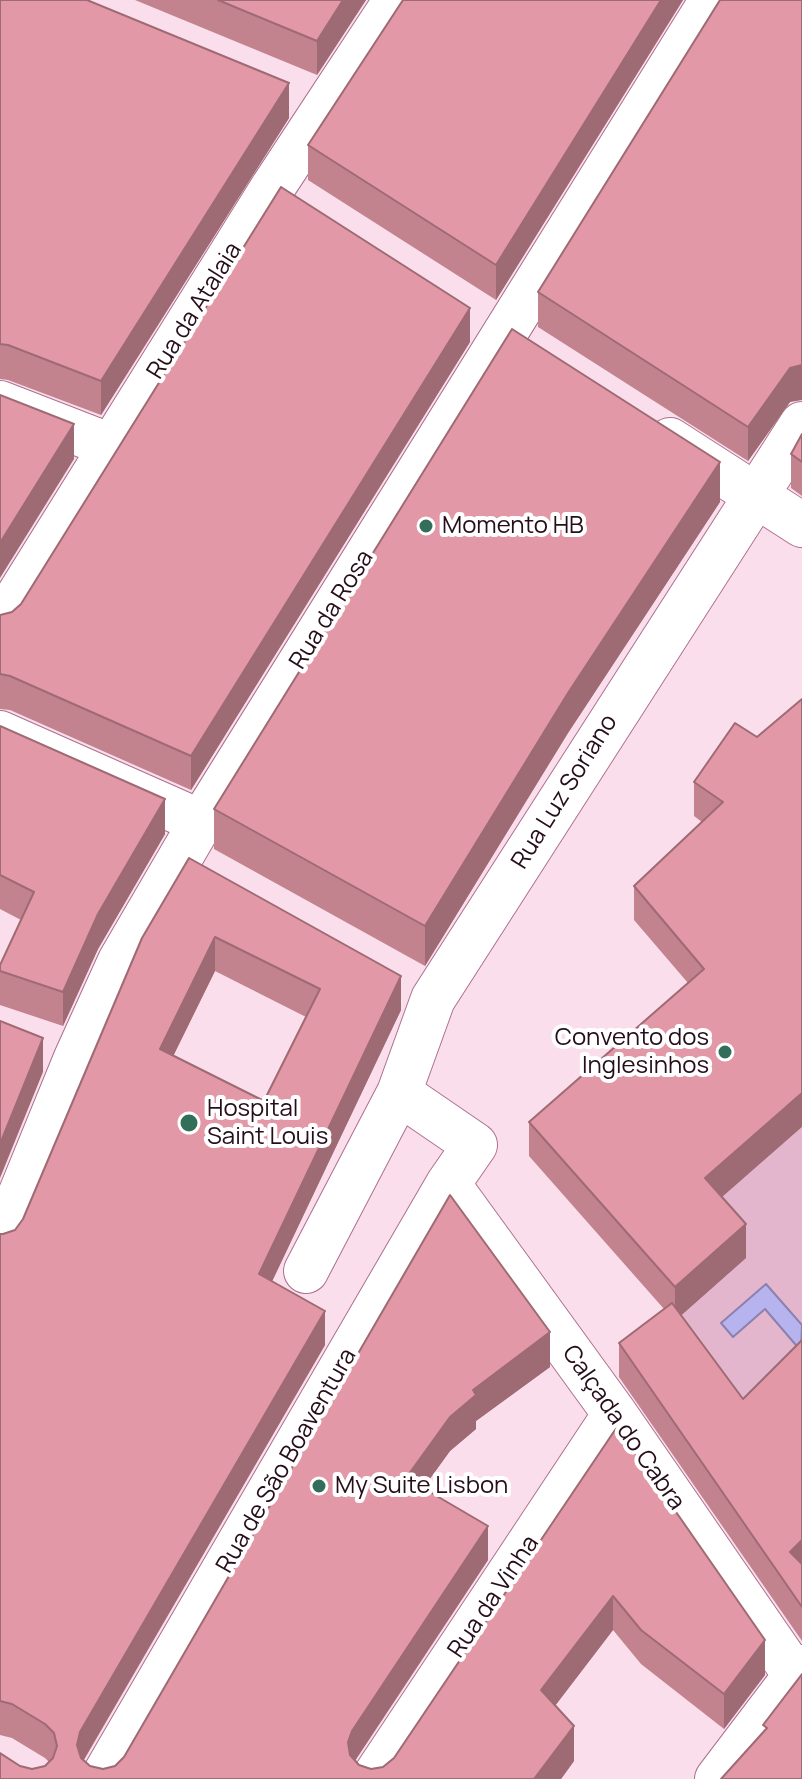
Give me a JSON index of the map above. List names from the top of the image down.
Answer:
{
  "streets": {
    "street": [
      "Rua da Atalaia",
      "Rua da Rosa",
      "Rua Luz Soriano",
      "Calçada do Cabra",
      "Rua de São Boaventura",
      "Rua da Vinha"
    ]
  },
  "crossings": [
    ["Rua Luz Soriano", "Rua de São Boaventura"],
    ["Calçada do Cabra", "Rua de São Boaventura"],
    ["Calçada do Cabra", "Rua da Vinha"]
  ],
  "places": [
    "Momento HB",
    "Convento dos Inglesinhos",
    "Hospital Saint Louis",
    "My Suite Lisbon"
  ]
}
